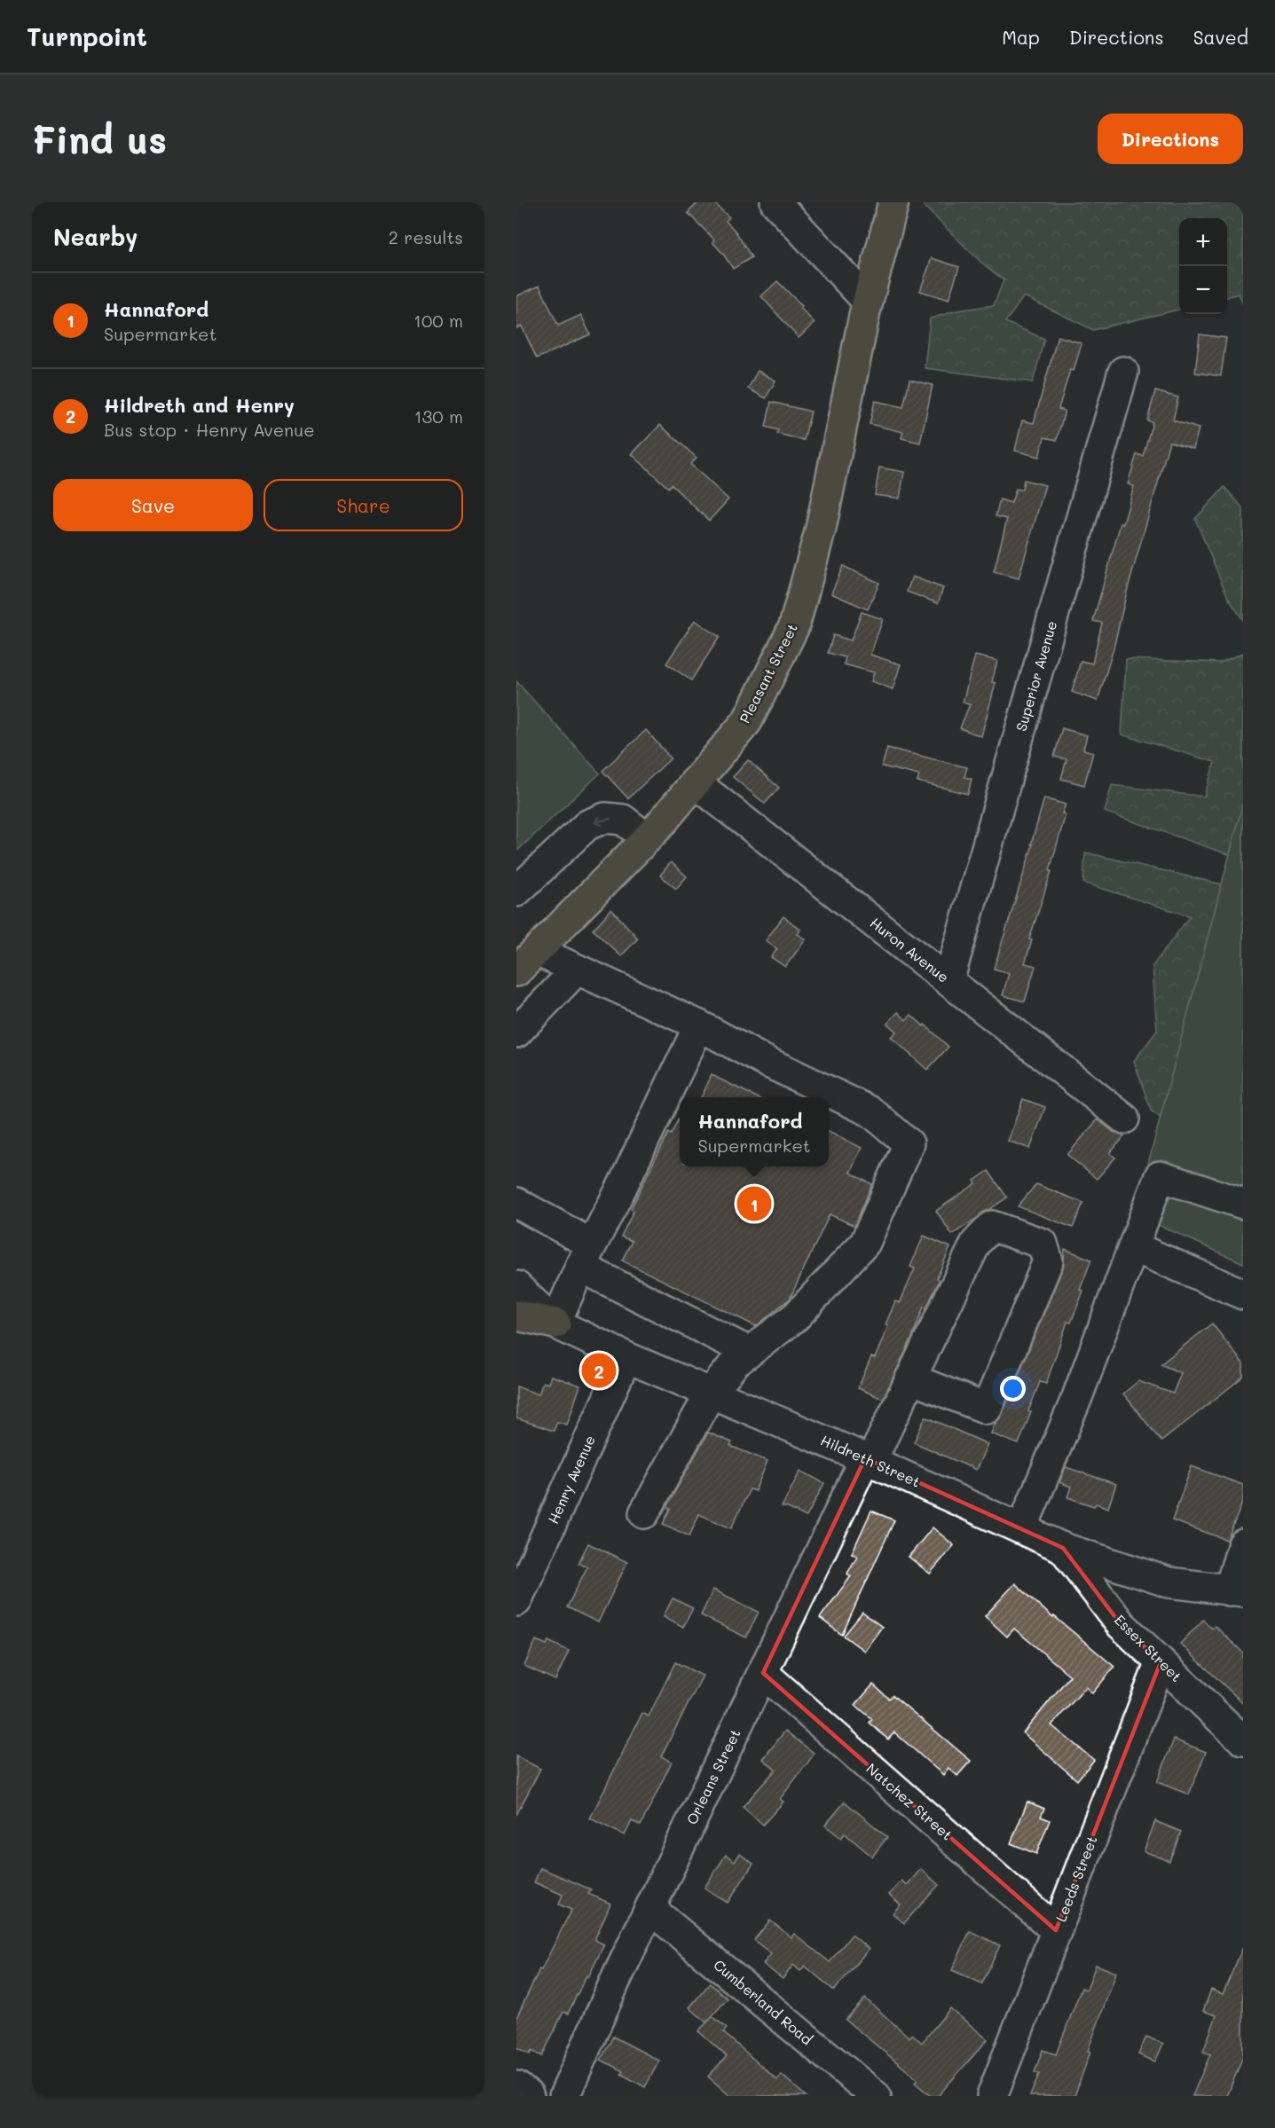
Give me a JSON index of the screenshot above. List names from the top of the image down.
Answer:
{
  "streets": {
    "main road": ["Pleasant Street"],
    "street": [
      "Superior Avenue",
      "Huron Avenue",
      "Hildreth Street",
      "Henry Avenue",
      "Essex Street",
      "Orleans Street",
      "Natchez Street",
      "Leeds Street",
      "Cumberland Road"
    ]
  },
  "crossings": [
    ["Pleasant Street", "Huron Avenue"],
    ["Superior Avenue", "Huron Avenue"],
    ["Hildreth Street", "Henry Avenue"],
    ["Hildreth Street", "Essex Street"],
    ["Hildreth Street", "Orleans Street"],
    ["Essex Street", "Leeds Street"],
    ["Orleans Street", "Natchez Street"],
    ["Orleans Street", "Cumberland Road"],
    ["Natchez Street", "Leeds Street"]
  ],
  "page": {
    "header": "Turnpoint",
    "nav": ["Map", "Directions", "Saved"],
    "buttons": [
      "Directions",
      ["Save", "Share"]
    ],
    "title": "Find us",
    "heading": ["Nearby", "2 results"],
    "map_buttons": ["+", "−"],
    "list": [
      {
        "mark": "1",
        "name": "Hannaford",
        "note": "Supermarket",
        "value": "100 m"
      },
      {
        "mark": "2",
        "name": "Hildreth and Henry",
        "note": "Bus stop · Henry Avenue",
        "value": "130 m"
      }
    ],
    "popup": ["Hannaford", "Supermarket"],
    "pins": ["1", "2"]
  }
}
